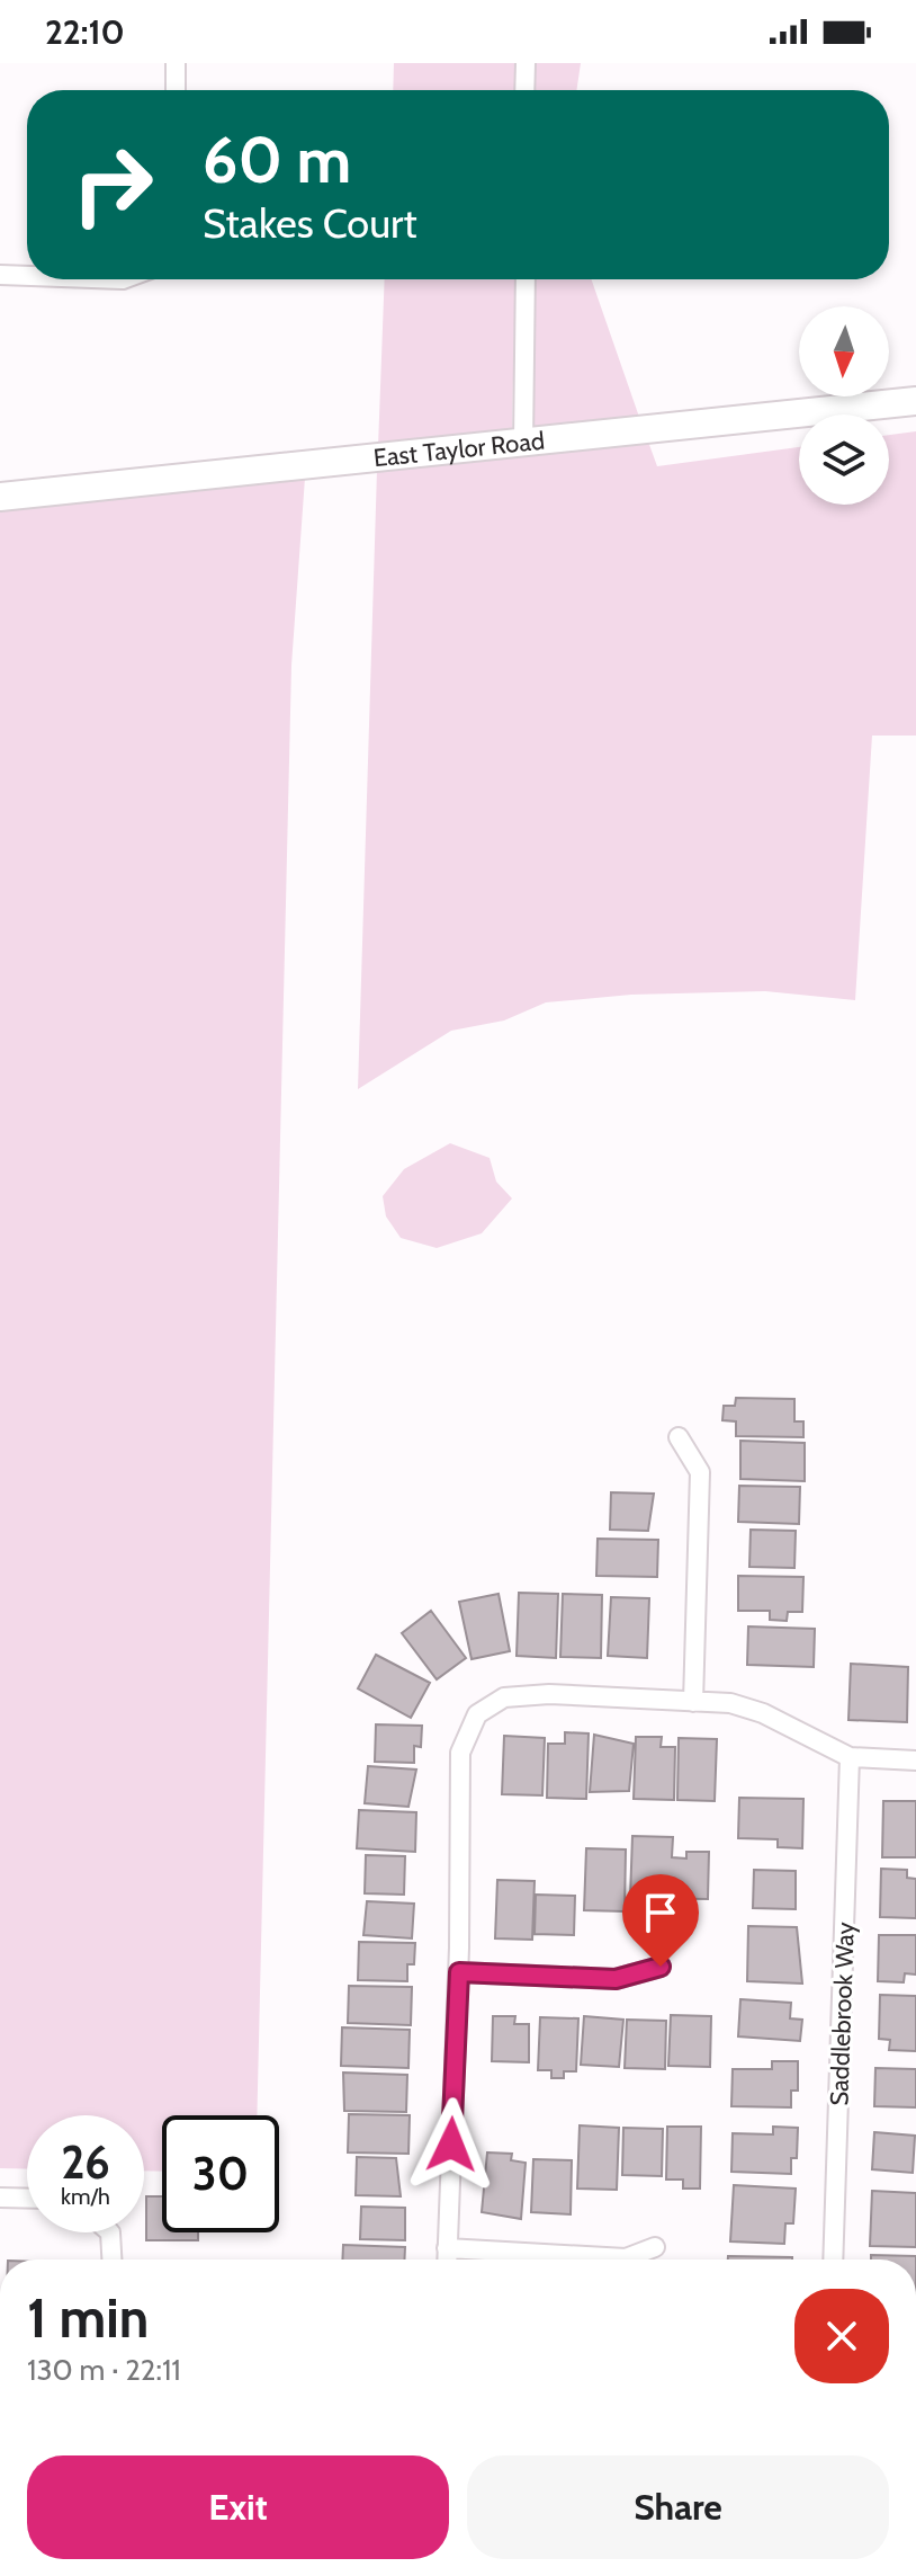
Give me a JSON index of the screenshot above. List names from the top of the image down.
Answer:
{
  "streets": {
    "main road": ["East Taylor Road"],
    "street": ["Saddlebrook Way"]
  },
  "north": "bottom",
  "page": {
    "status": "22:10",
    "turn": ["60 m", "Stakes Court"],
    "speed": "26 km/h",
    "limit": "30",
    "heading": ["1 min", "130 m · 22:11"],
    "buttons": ["Exit", "Share"]
  }
}
